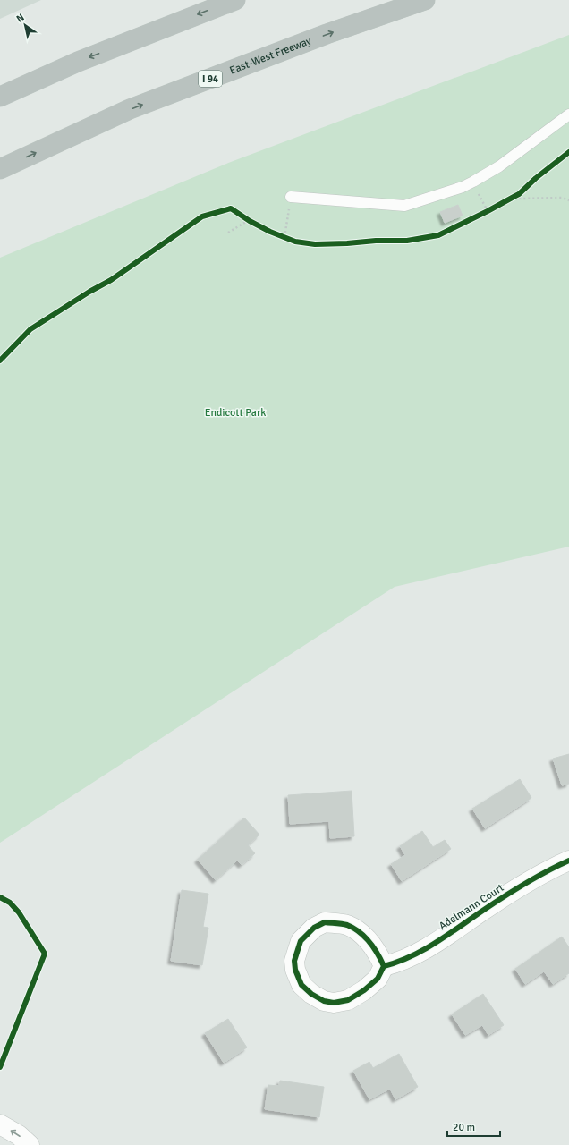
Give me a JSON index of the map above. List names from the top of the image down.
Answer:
{
  "streets": {
    "highway": ["East-West Freeway", "I 94"],
    "street": ["Adelmann Court"]
  },
  "parks": ["Endicott Park"],
  "scale_bar": "20 m",
  "north": "top left"
}
